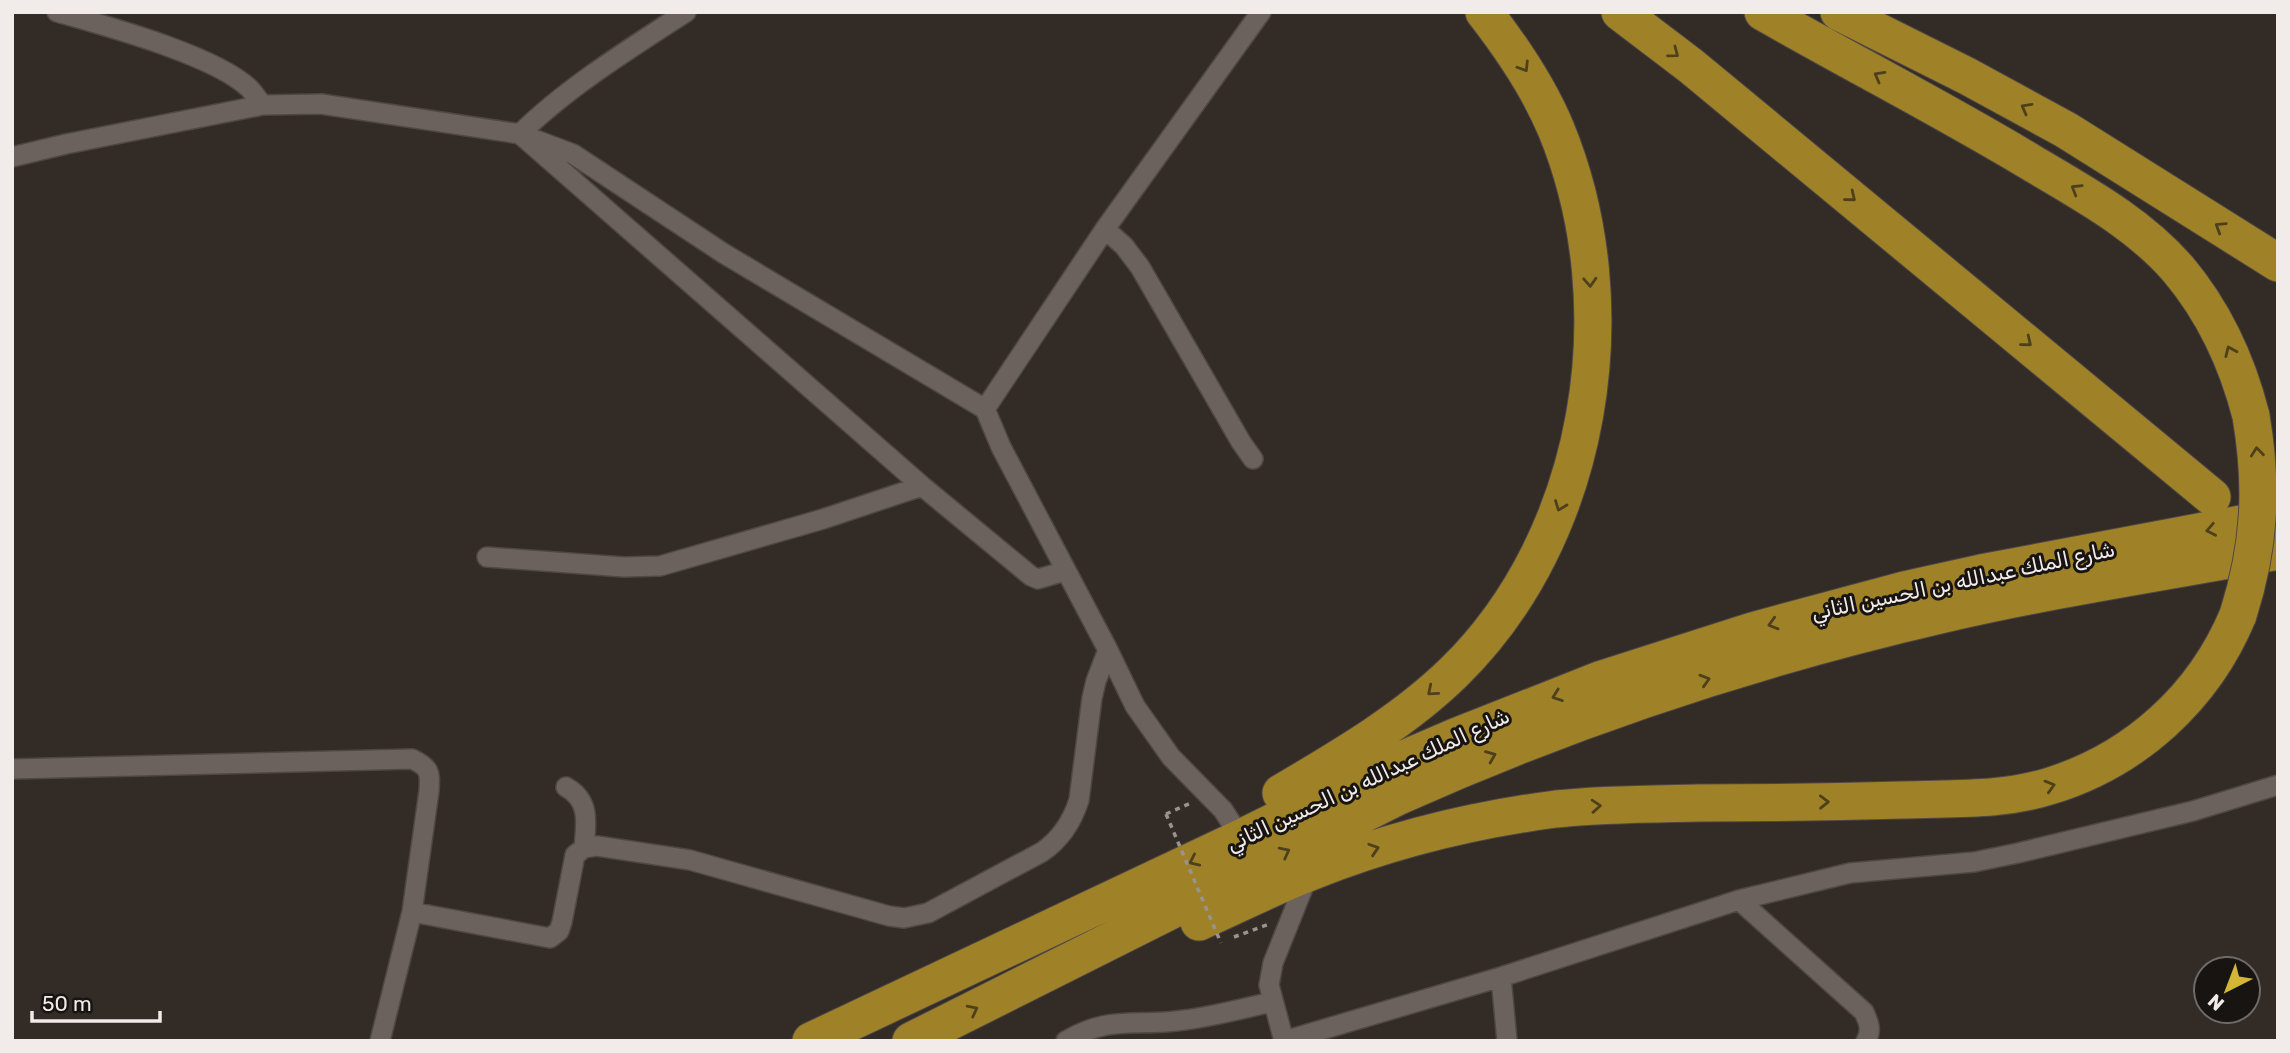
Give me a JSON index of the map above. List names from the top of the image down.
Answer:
{
  "streets": {
    "highway": ["شارع الملك عبدالله بن الحسين الثاني"]
  },
  "scale_bar": "50 m",
  "north": "bottom left"
}
